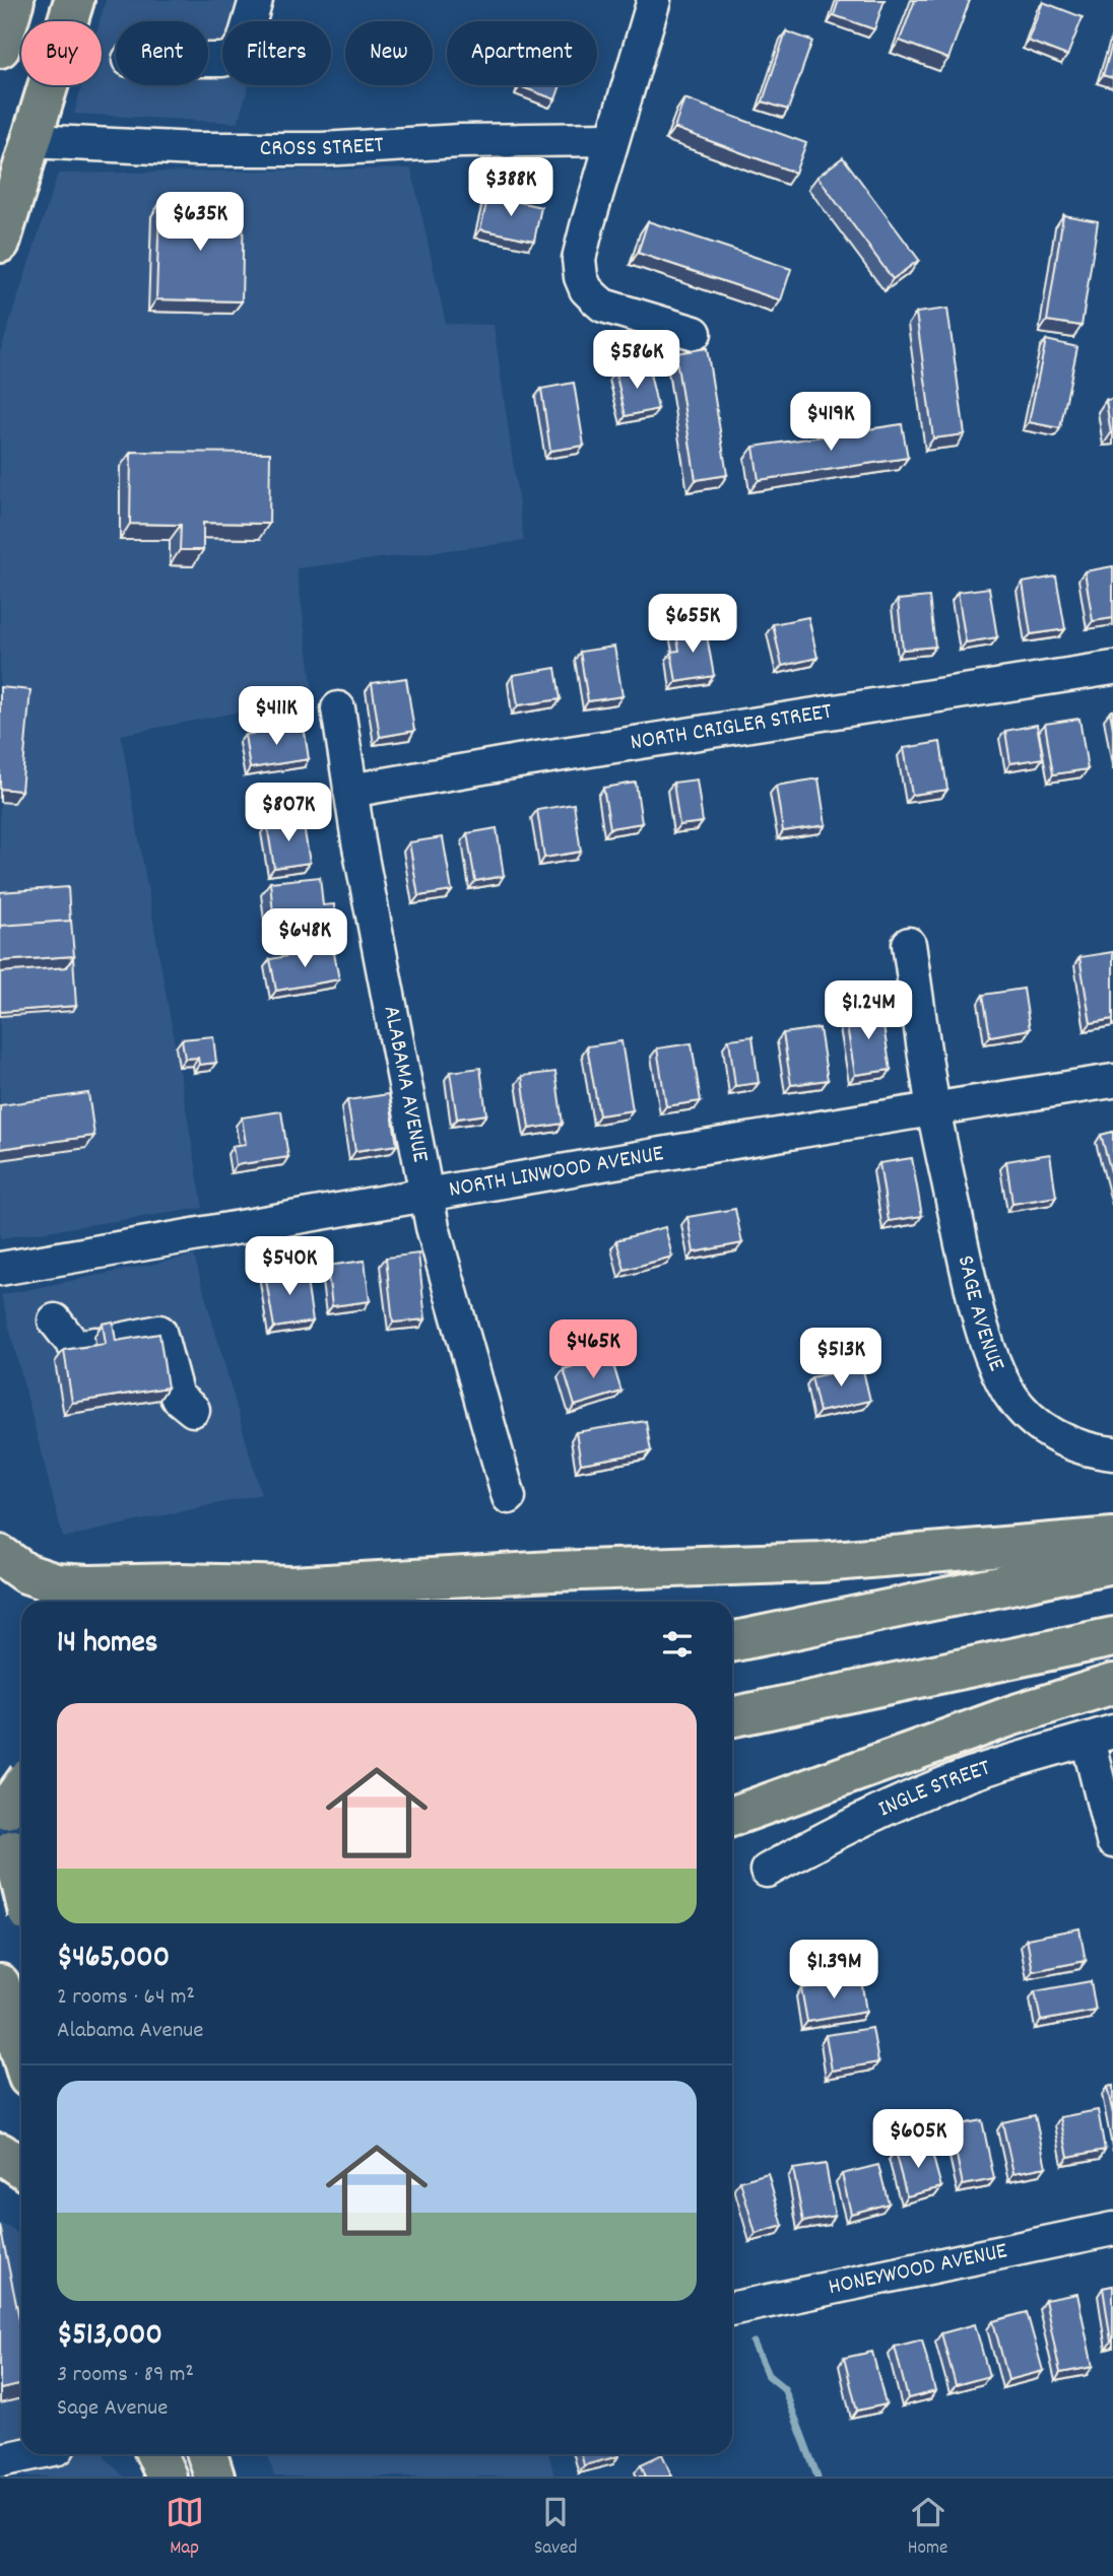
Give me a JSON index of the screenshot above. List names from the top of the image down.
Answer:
{
  "streets": {
    "street": [
      "CROSS STREET",
      "NORTH CRIGLER STREET",
      "ALABAMA AVENUE",
      "NORTH LINWOOD AVENUE",
      "SAGE AVENUE",
      "INGLE STREET",
      "HONEYWOOD AVENUE"
    ]
  },
  "crossings": [
    ["NORTH CRIGLER STREET", "ALABAMA AVENUE"],
    ["ALABAMA AVENUE", "NORTH LINWOOD AVENUE"],
    ["NORTH LINWOOD AVENUE", "SAGE AVENUE"]
  ],
  "page": {
    "chip": [
      "Buy",
      "Rent",
      "Filters",
      "New",
      "Apartment"
    ],
    "price": [
      "$388K",
      "$635K",
      "$586K",
      "$419K",
      "$655K",
      "$411K",
      "$807K",
      "$648K",
      "$1.24M",
      "$540K",
      "$465K",
      "$513K",
      "$1.39M",
      "$605K"
    ],
    "heading": "14 homes",
    "list": [
      {
        "name": "$465,000",
        "note": "2 rooms · 64 m² · Alabama Avenue"
      },
      {
        "name": "$513,000",
        "note": "3 rooms · 89 m² · Sage Avenue"
      }
    ],
    "tabs": ["Map", "Saved", "Home"]
  }
}
